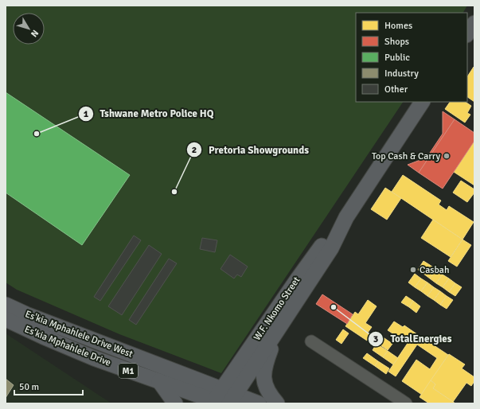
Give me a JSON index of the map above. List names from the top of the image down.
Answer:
{
  "streets": {
    "main road": [
      "W.F. Nkomo Street",
      "Es'kia Mphahlele Drive West",
      "Es'kia Mphahlele Drive",
      "M1"
    ]
  },
  "crossings": [
    ["W.F. Nkomo Street", "Es'kia Mphahlele Drive West"],
    ["W.F. Nkomo Street", "Es'kia Mphahlele Drive"],
    ["Es'kia Mphahlele Drive West", "Es'kia Mphahlele Drive"]
  ],
  "places": [
    "Tshwane Metro Police HQ",
    "Top Cash & Carry",
    "Pretoria Showgrounds",
    "Casbah",
    "TotalEnergies"
  ],
  "legend": [
    "Homes",
    "Shops",
    "Public",
    "Industry",
    "Other"
  ],
  "scale_bar": "50 m",
  "north": "bottom right"
}
